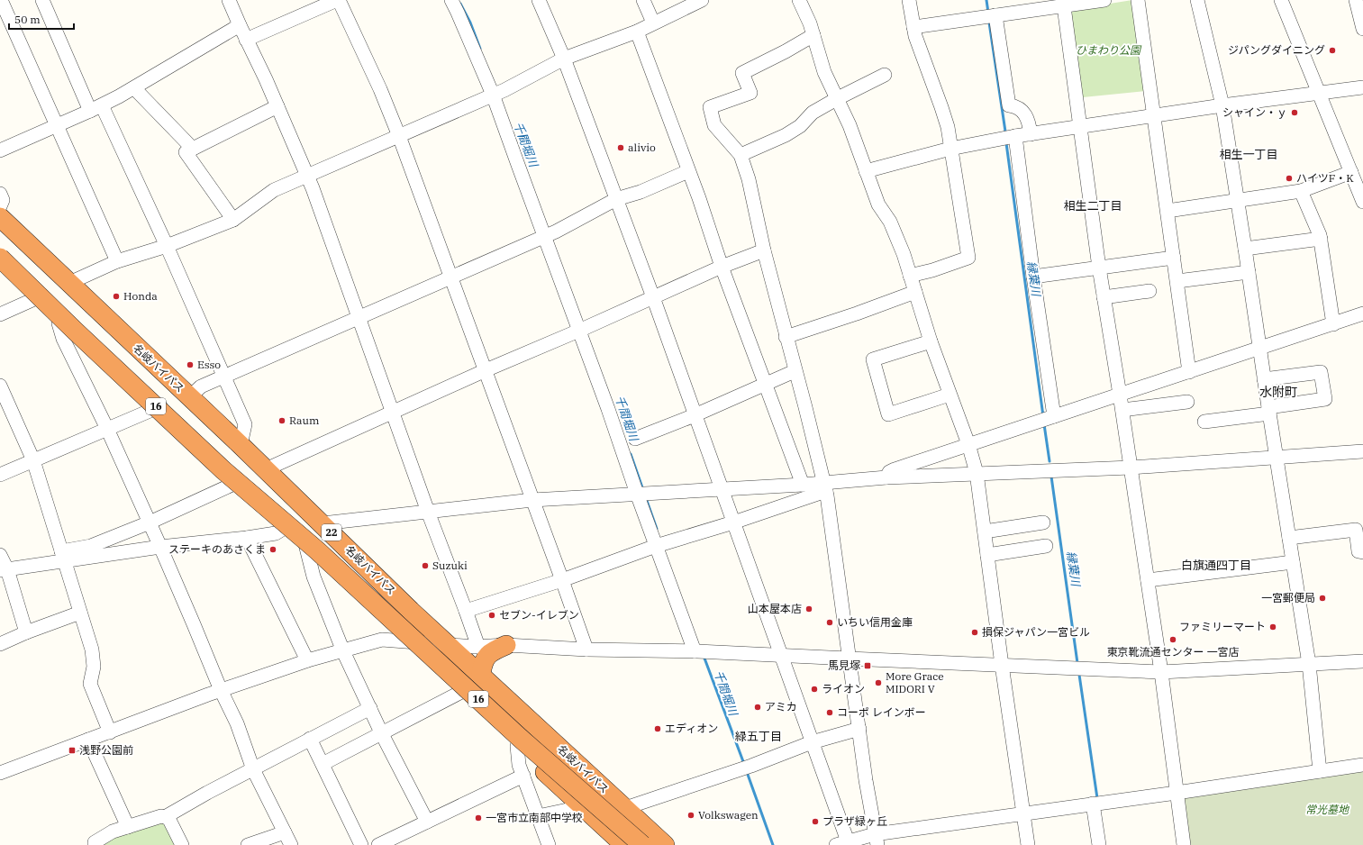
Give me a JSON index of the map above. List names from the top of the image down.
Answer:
{
  "streets": {
    "highway": ["名岐バイパス", "16", "22"]
  },
  "districts": [
    "相生一丁目",
    "相生二丁目",
    "水附町",
    "白旗通四丁目",
    "緑五丁目"
  ],
  "water": ["千間堀川", "縁葉川"],
  "parks": ["ひまわり公園", "常光墓地"],
  "places": {
    "other": [
      "ジパングダイニング",
      "シャイン・ｙ",
      "alivio",
      "ハイツF・K",
      "Honda",
      "Esso",
      "Raum",
      "ステーキのあさくま",
      "Suzuki",
      "一宮郵便局",
      "山本屋本店",
      "セブン-イレブン",
      "いちい信用金庫",
      "ファミリーマート",
      "損保ジャパン一宮ビル",
      "東京靴流通センター 一宮店",
      "More Grace MIDORI V",
      "ライオン",
      "アミカ",
      "コーポ レインボー",
      "エディオン",
      "Volkswagen",
      "一宮市立南部中学校",
      "プラザ緑ヶ丘"
    ],
    "transit": ["馬見塚", "浅野公園前"]
  },
  "scale_bar": "50 m"
}
